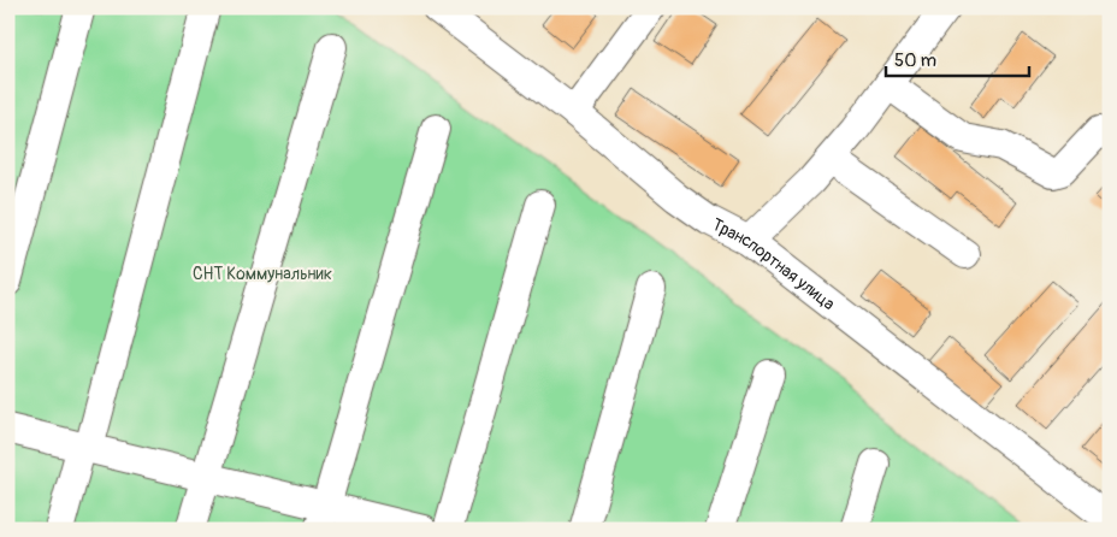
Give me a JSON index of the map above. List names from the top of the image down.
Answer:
{
  "streets": {
    "street": ["Транспортная улица"]
  },
  "parks": ["СНТ Коммунальник"],
  "scale_bar": "50 m"
}
